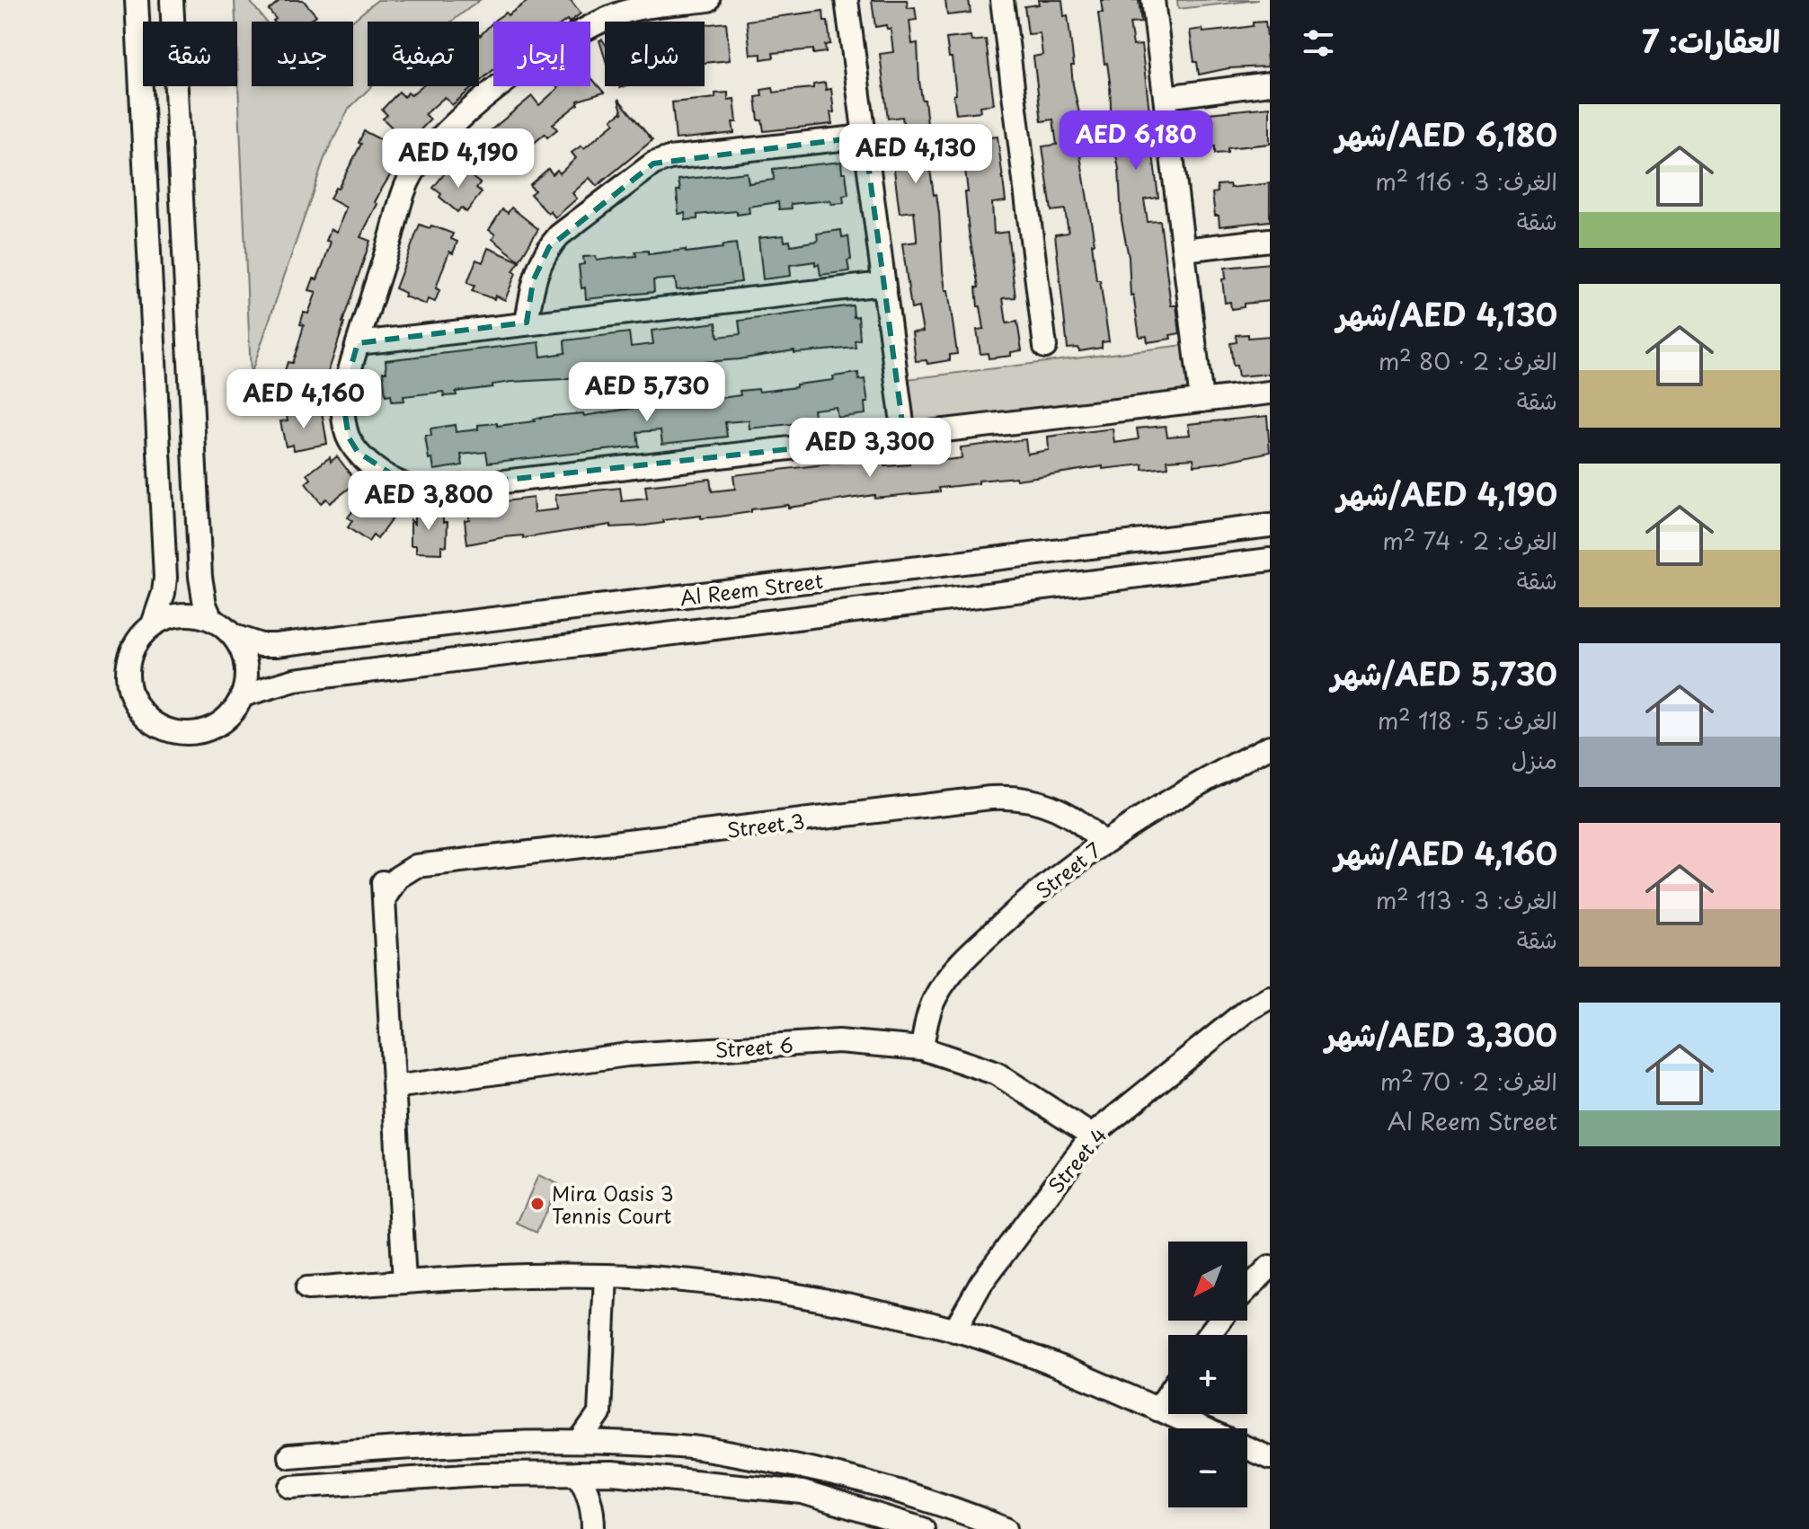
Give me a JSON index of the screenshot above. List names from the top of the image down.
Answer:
{
  "streets": {
    "street": [
      "Al Reem Street",
      "Street 3",
      "Street 7",
      "Street 6",
      "Street 4"
    ]
  },
  "crossings": [
    ["Street 3", "Street 7"],
    ["Street 3", "Street 6"],
    ["Street 7", "Street 6"],
    ["Street 6", "Street 4"]
  ],
  "places": ["Mira Oasis 3 Tennis Court"],
  "north": "bottom left",
  "page": {
    "heading": "العقارات: 7",
    "chip": [
      "شراء",
      "إيجار",
      "تصفية",
      "جديد",
      "شقة"
    ],
    "list": [
      {
        "name": "AED 6,180/شهر",
        "note": "الغرف: 3 · 116 m² · شقة"
      },
      {
        "name": "AED 4,130/شهر",
        "note": "الغرف: 2 · 80 m² · شقة"
      },
      {
        "name": "AED 4,190/شهر",
        "note": "الغرف: 2 · 74 m² · شقة"
      },
      {
        "name": "AED 5,730/شهر",
        "note": "الغرف: 5 · 118 m² · منزل"
      },
      {
        "name": "AED 4,160/شهر",
        "note": "الغرف: 3 · 113 m² · شقة"
      },
      {
        "name": "AED 3,300/شهر",
        "note": "الغرف: 2 · 70 m² · Al Reem Street"
      }
    ],
    "price": [
      "AED 6,180",
      "AED 4,130",
      "AED 4,190",
      "AED 5,730",
      "AED 4,160",
      "AED 3,300",
      "AED 3,800"
    ],
    "map_buttons": ["+", "−"]
  }
}
